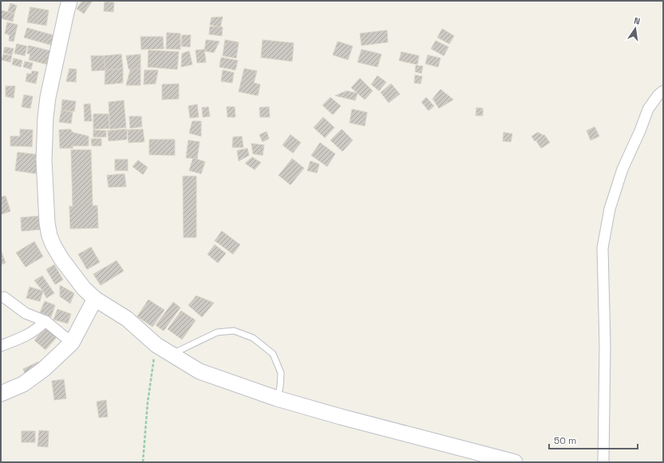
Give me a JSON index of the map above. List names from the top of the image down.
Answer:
{
  "scale_bar": "50 m",
  "north": "top"
}
